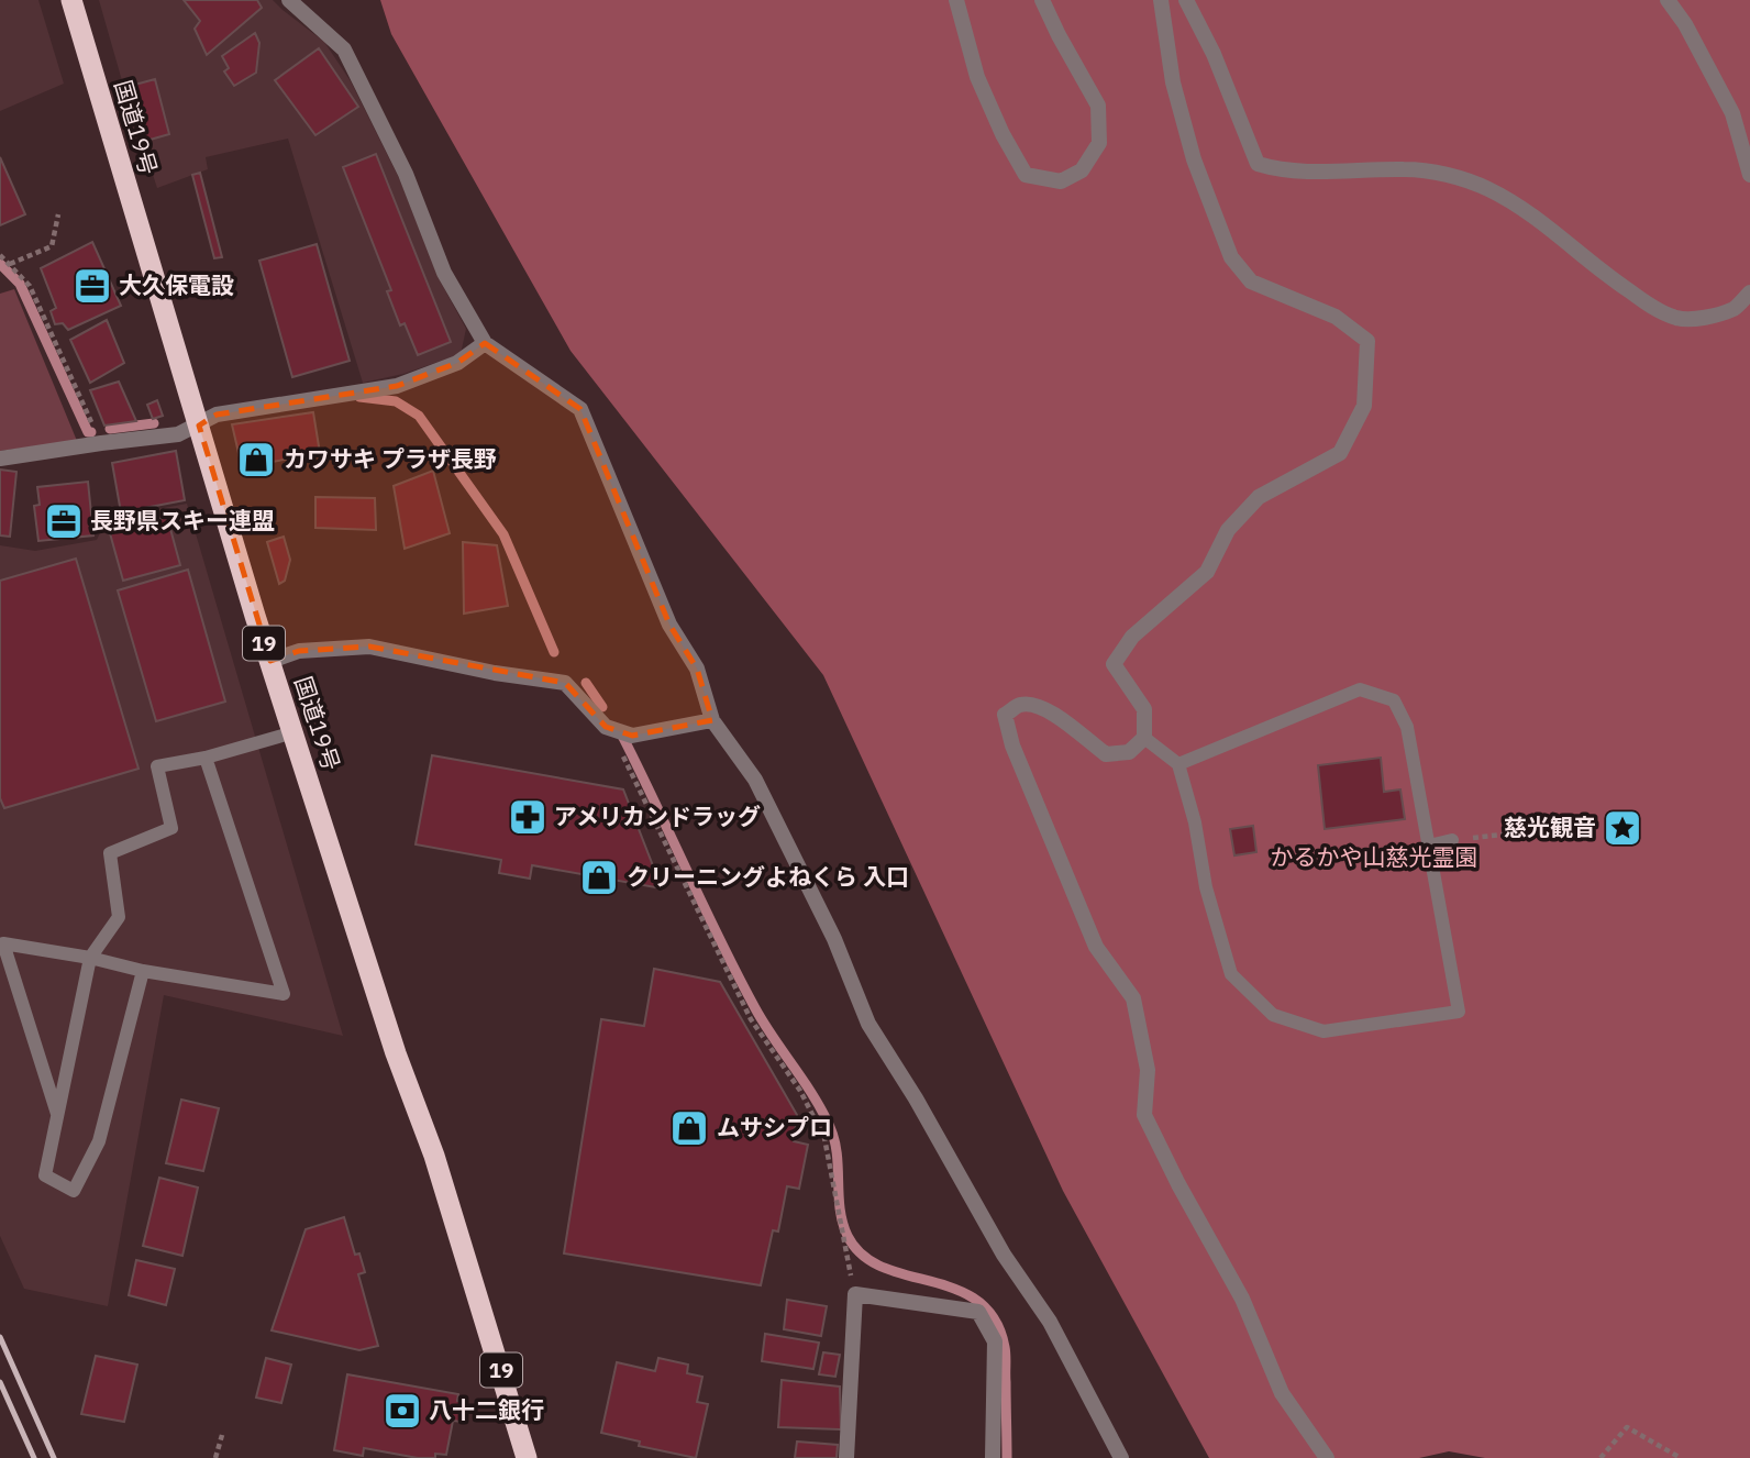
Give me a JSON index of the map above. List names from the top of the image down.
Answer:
{
  "streets": {
    "highway": ["国道19号", "19"]
  },
  "parks": ["かるかや山慈光霊園"],
  "places": {
    "office": ["大久保電設", "長野県スキー連盟"],
    "shop": ["カワサキ プラザ長野", "クリーニングよねくら 入口", "ムサシプロ"],
    "pharmacy": ["アメリカンドラッグ"],
    "place": ["慈光観音"],
    "bank": ["八十二銀行"]
  }
}
